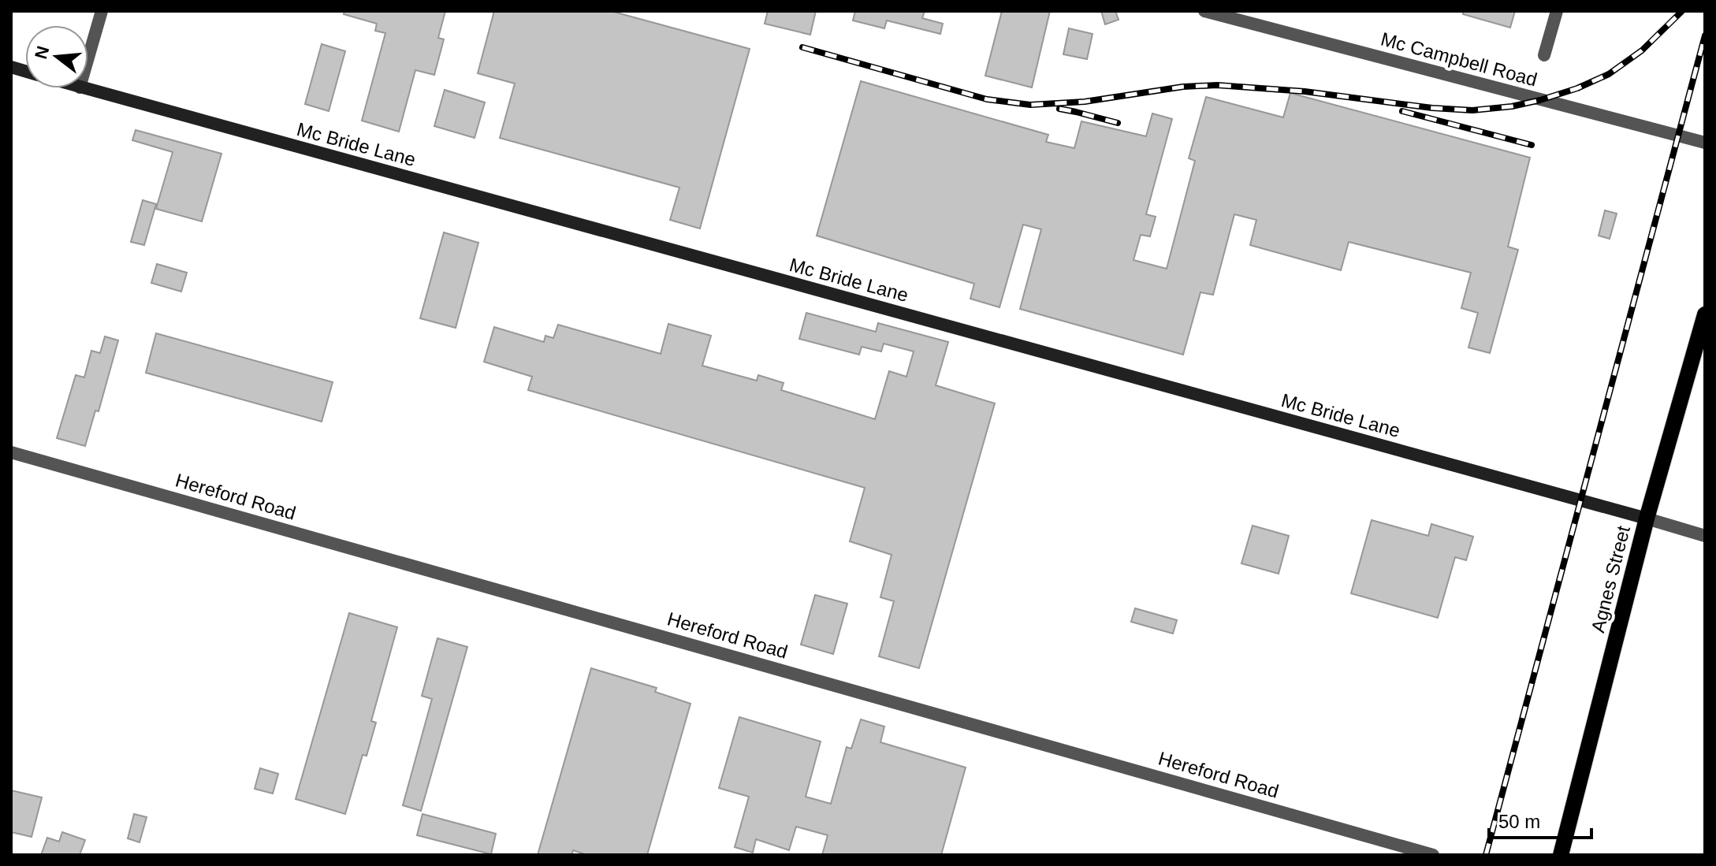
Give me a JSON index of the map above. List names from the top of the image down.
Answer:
{
  "streets": {
    "main road": ["Agnes Street"],
    "street": ["Mc Campbell Road", "Mc Bride Lane", "Hereford Road"]
  },
  "crossings": [
    ["Mc Bride Lane", "Agnes Street"]
  ],
  "scale_bar": "50 m",
  "north": "left"
}
